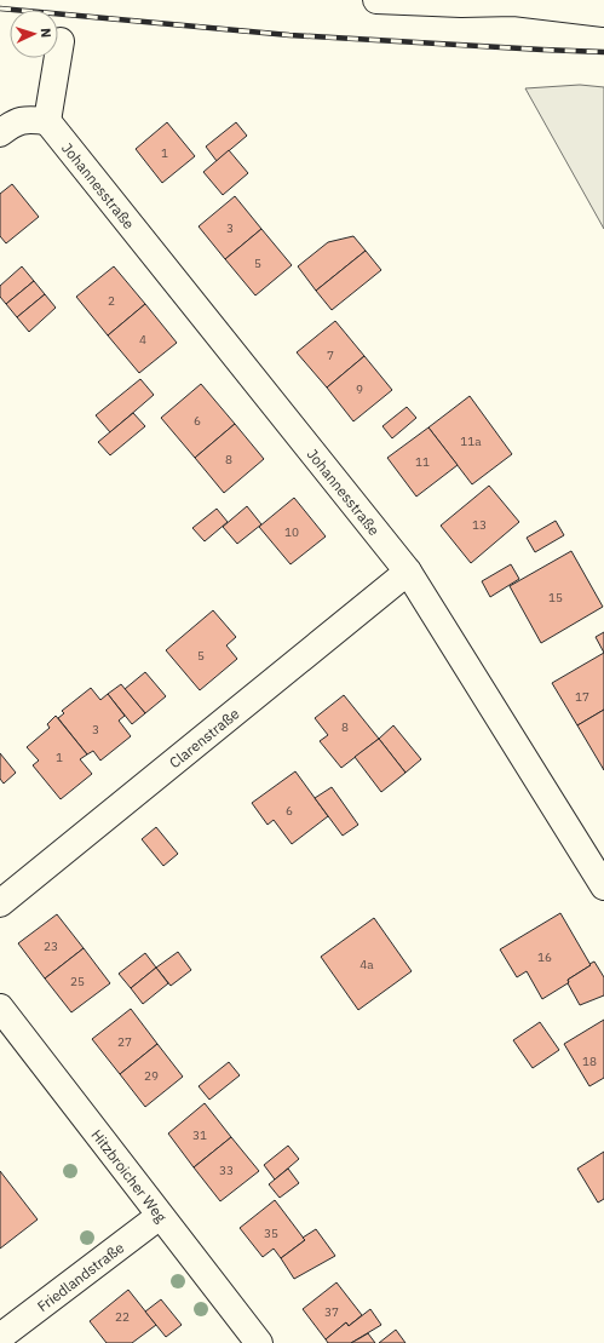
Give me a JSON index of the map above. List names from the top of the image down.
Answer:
{
  "streets": {
    "street": [
      "Johannesstraße",
      "Clarenstraße",
      "Hitzbroicher Weg",
      "Friedlandstraße"
    ]
  },
  "crossings": [
    ["Johannesstraße", "Clarenstraße"],
    ["Hitzbroicher Weg", "Friedlandstraße"]
  ],
  "house_numbers": [
    "1",
    "3",
    "5",
    "2",
    "4",
    "7",
    "9",
    "6",
    "11a",
    "8",
    "11",
    "13",
    "10",
    "15",
    "5",
    "17",
    "8",
    "3",
    "1",
    "6",
    "23",
    "16",
    "4a",
    "25",
    "27",
    "18",
    "29",
    "31",
    "33",
    "35",
    "37",
    "22"
  ],
  "north": "right"
}
